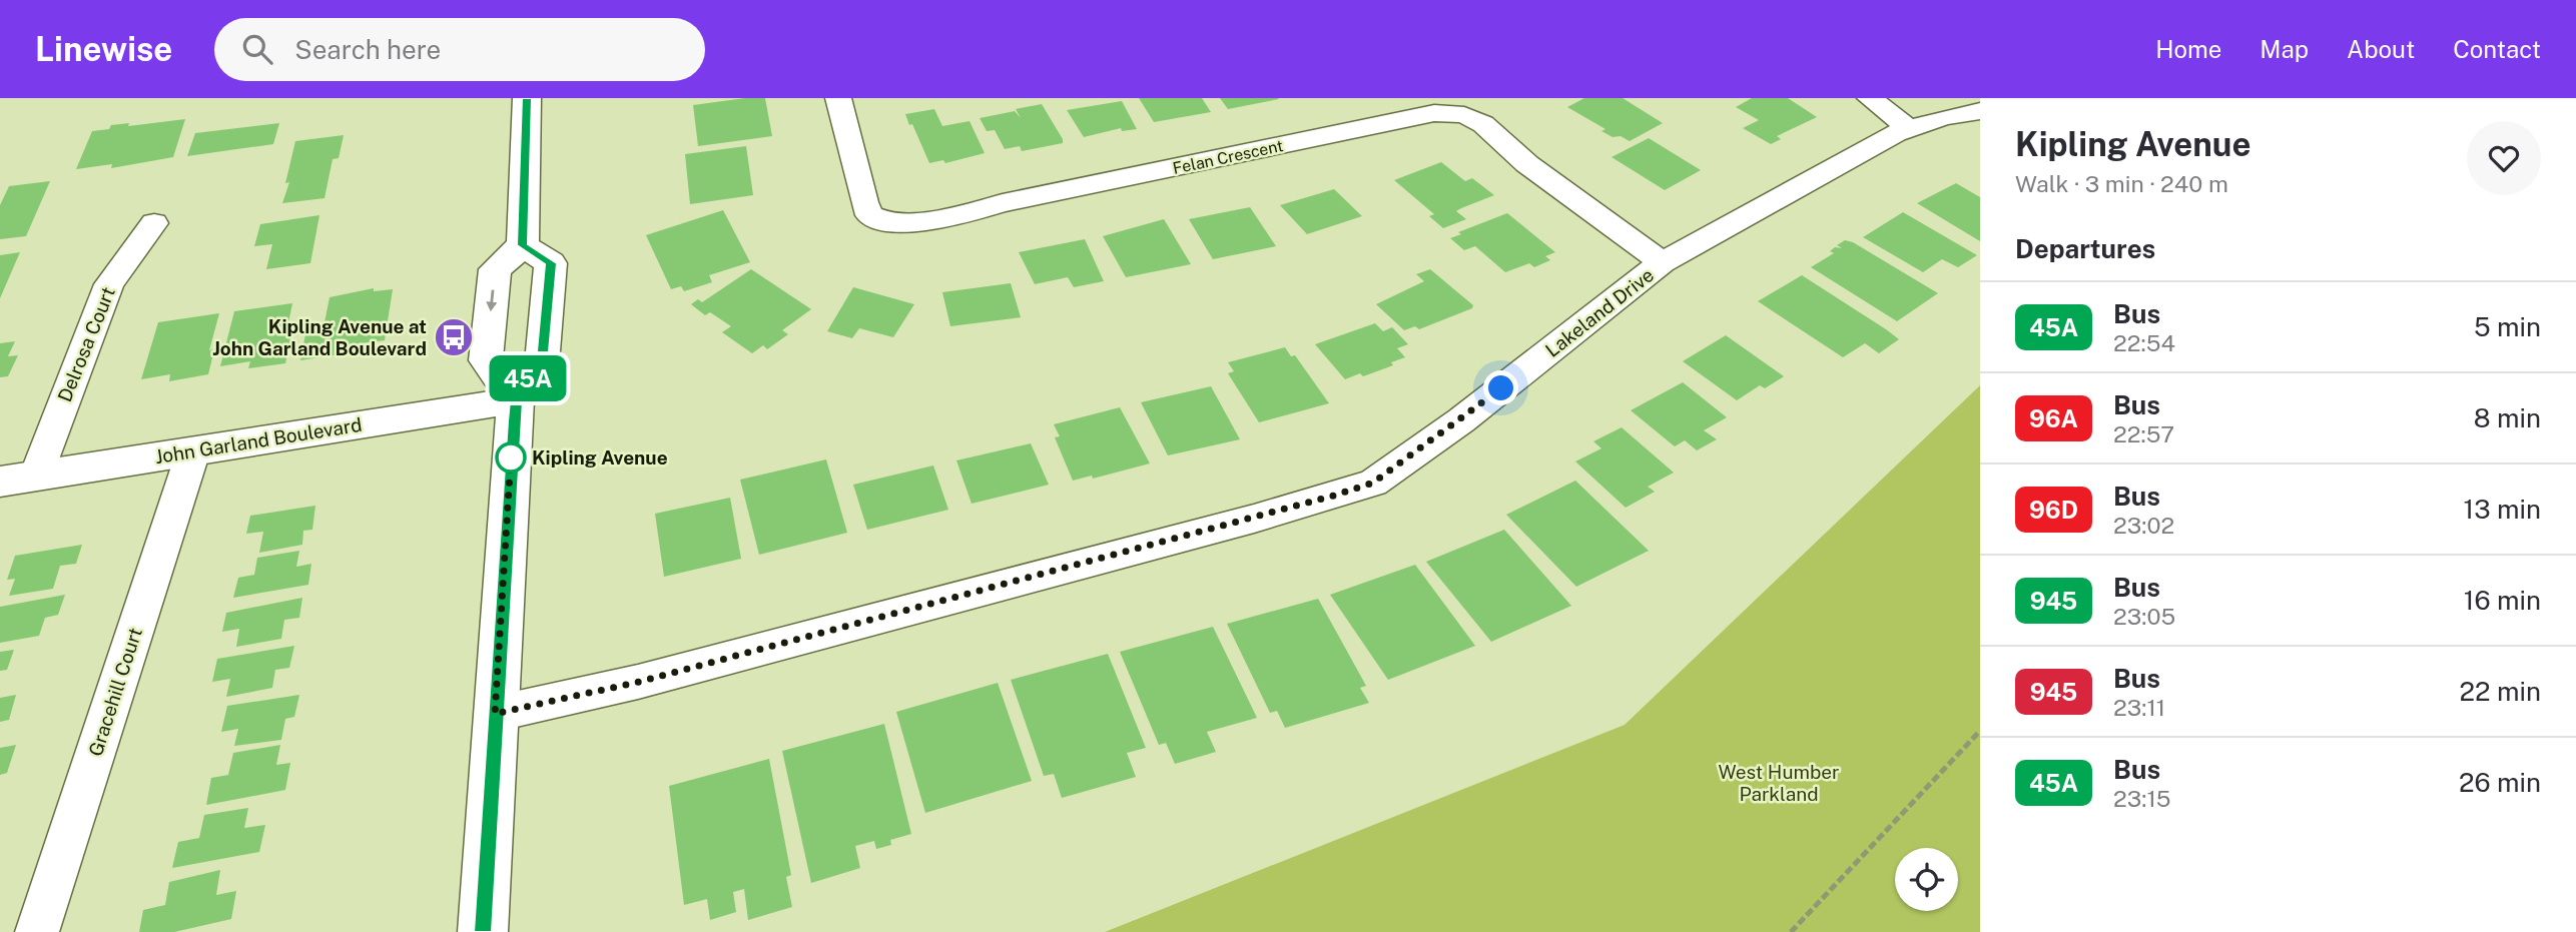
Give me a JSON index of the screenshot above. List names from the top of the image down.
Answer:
{
  "streets": {
    "main road": ["John Garland Boulevard"],
    "street": [
      "Felan Crescent",
      "Lakeland Drive",
      "Delrosa Court",
      "Gracehill Court"
    ]
  },
  "crossings": [
    ["Felan Crescent", "Lakeland Drive"],
    ["Delrosa Court", "John Garland Boulevard"],
    ["John Garland Boulevard", "Gracehill Court"]
  ],
  "parks": ["West Humber Parkland"],
  "places": {
    "bus stop": ["Kipling Avenue at John Garland Boulevard"],
    "other": ["Kipling Avenue"]
  },
  "lines": ["bus line 45A"],
  "page": {
    "header": "Linewise",
    "search": "Search here",
    "nav": [
      "Home",
      "Map",
      "About",
      "Contact"
    ],
    "on_map": "45A",
    "heading": [
      ["Kipling Avenue", "Walk · 3 min · 240 m"],
      "Departures"
    ],
    "list": [
      {
        "mark": "45A",
        "name": "Bus",
        "note": "22:54",
        "value": "5 min"
      },
      {
        "mark": "96A",
        "name": "Bus",
        "note": "22:57",
        "value": "8 min"
      },
      {
        "mark": "96D",
        "name": "Bus",
        "note": "23:02",
        "value": "13 min"
      },
      {
        "mark": "945",
        "name": "Bus",
        "note": "23:05",
        "value": "16 min"
      },
      {
        "mark": "945",
        "name": "Bus",
        "note": "23:11",
        "value": "22 min"
      },
      {
        "mark": "45A",
        "name": "Bus",
        "note": "23:15",
        "value": "26 min"
      }
    ]
  }
}
